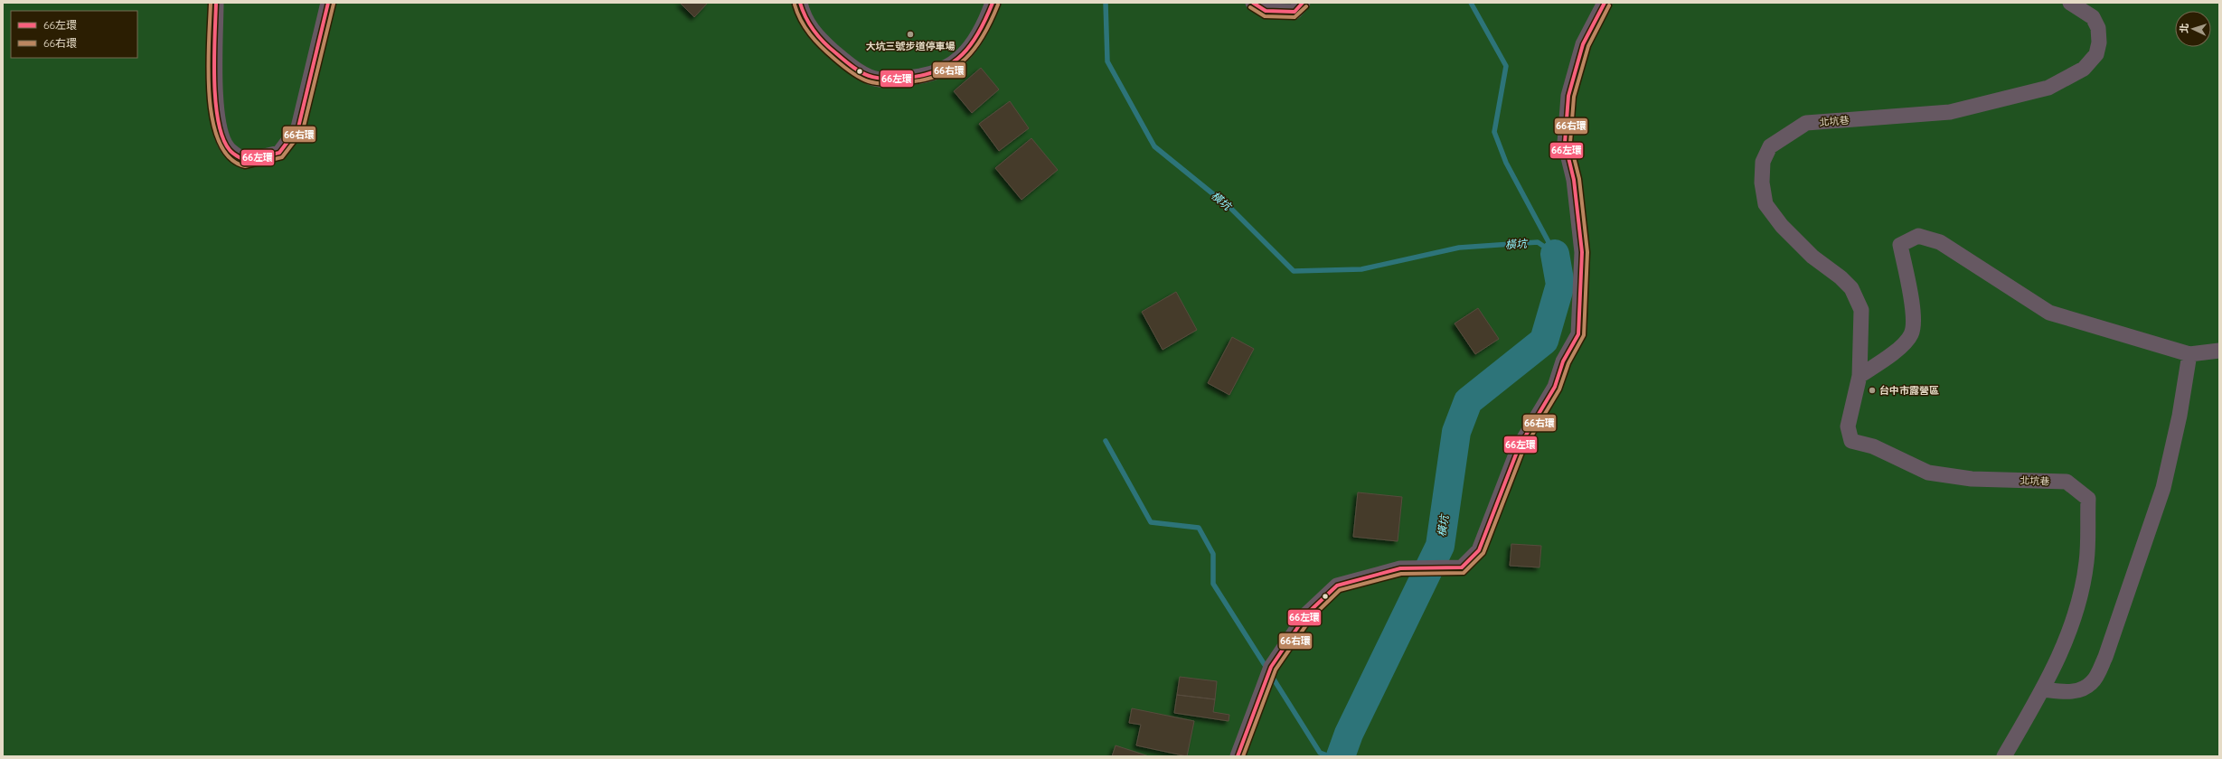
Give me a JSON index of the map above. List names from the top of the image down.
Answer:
{
  "streets": {
    "street": ["北坑巷"]
  },
  "water": ["橫坑"],
  "places": ["大坑三號步道停車場", "台中市露營區"],
  "lines": ["transit line 66左環", "transit line 66右環"],
  "legend": ["66左環", "66右環"],
  "north": "left"
}
